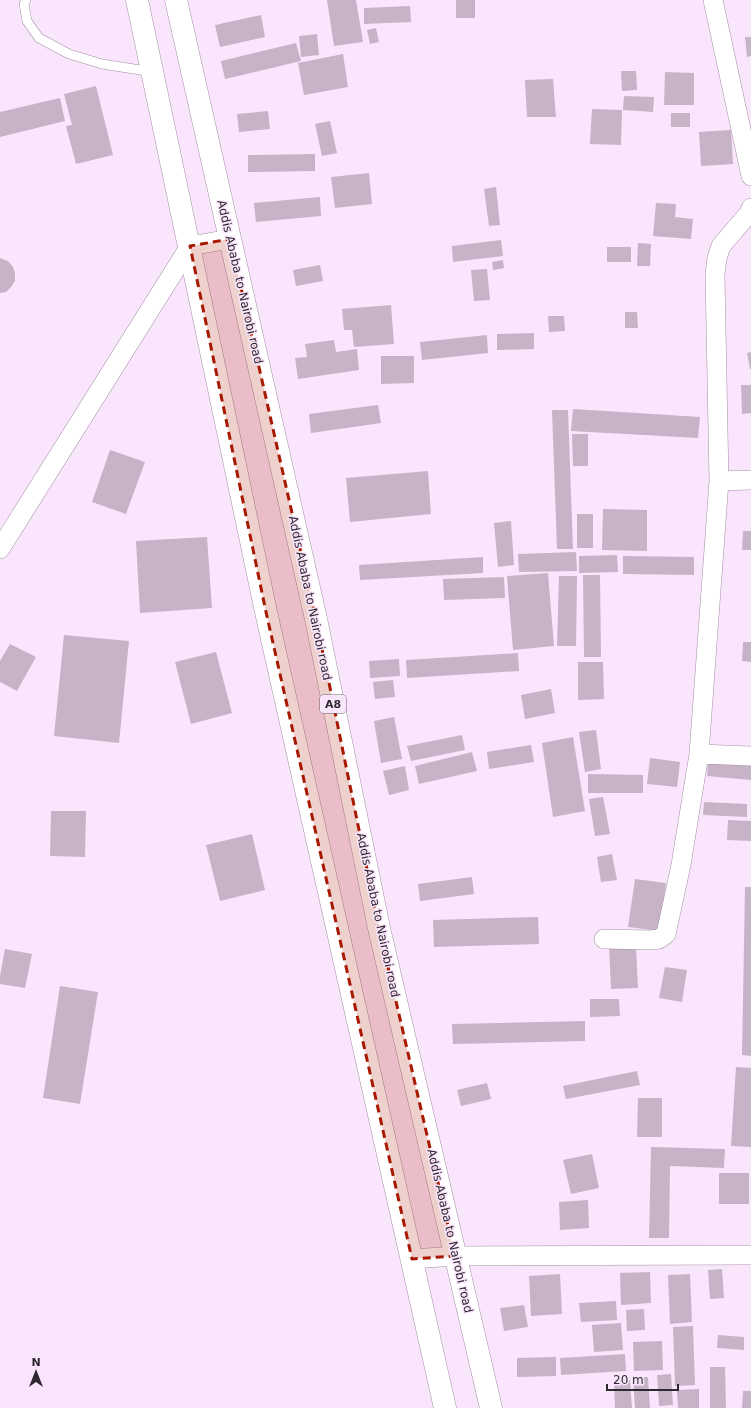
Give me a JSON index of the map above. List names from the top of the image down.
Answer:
{
  "streets": {
    "highway": ["Addis Ababa to Nairobi road", "A8"]
  },
  "scale_bar": "20 m",
  "north": "top"
}
